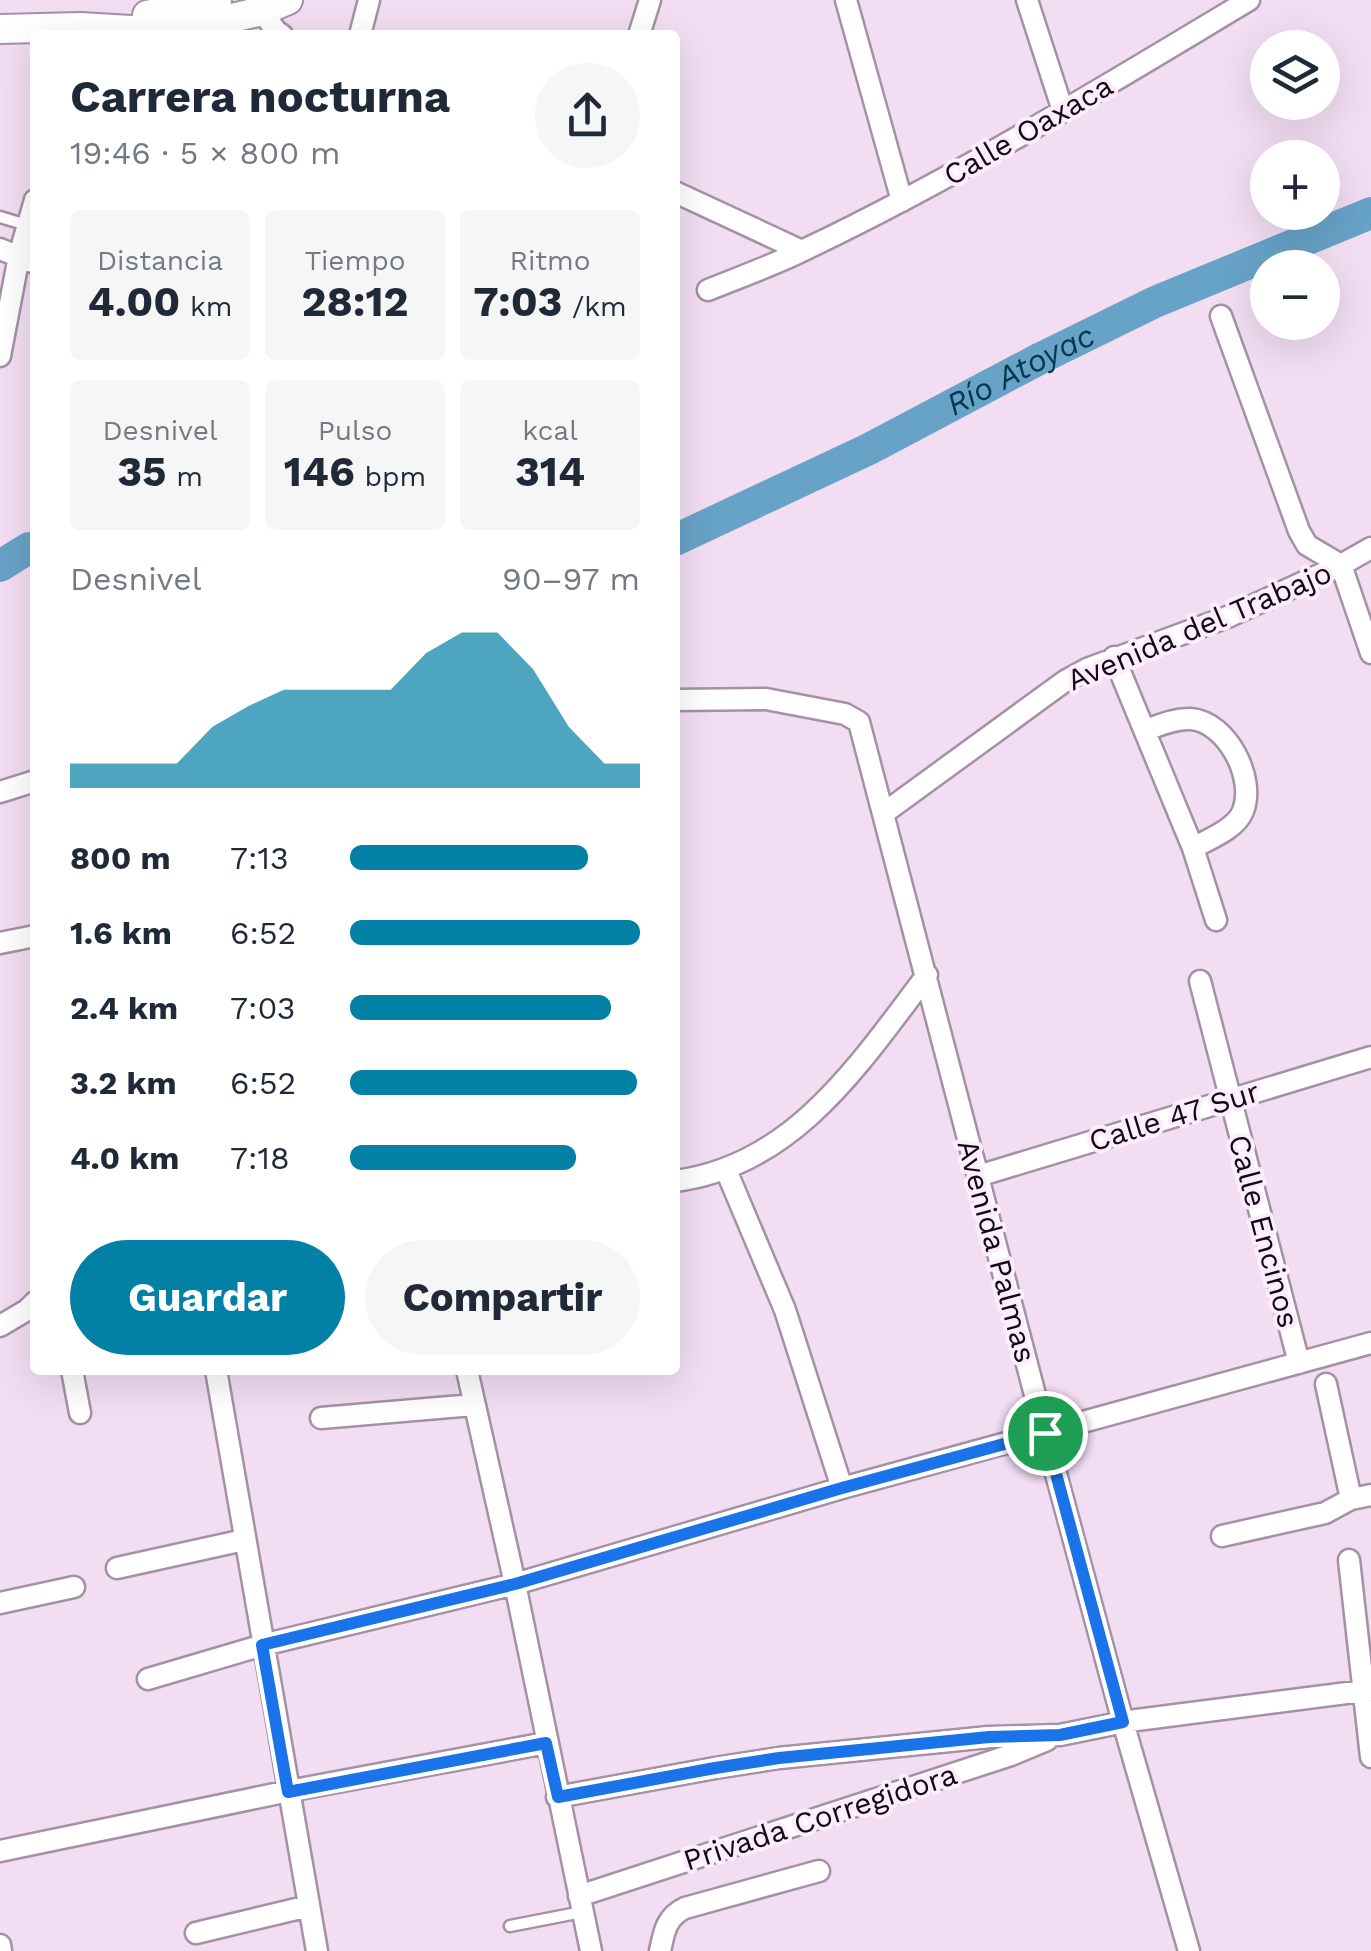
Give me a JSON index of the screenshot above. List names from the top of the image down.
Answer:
{
  "streets": {
    "street": [
      "Calle Oaxaca",
      "Avenida del Trabajo",
      "Calle 47 Sur",
      "Calle Encinos",
      "Avenida Palmas",
      "Privada Corregidora"
    ]
  },
  "crossings": [
    ["Avenida del Trabajo", "Avenida Palmas"],
    ["Calle 47 Sur", "Calle Encinos"],
    ["Calle 47 Sur", "Avenida Palmas"]
  ],
  "water": ["Río Atoyac"],
  "page": {
    "map_buttons": ["+", "−"],
    "heading": ["Carrera nocturna", "19:46 · 5 × 800 m"],
    "stats": [
      ["Distancia", "4.00 km"],
      ["Tiempo", "28:12"],
      ["Ritmo", "7:03 /km"],
      ["Desnivel", "35 m"],
      ["Pulso", "146 bpm"],
      ["kcal", "314"]
    ],
    "chart": ["Desnivel", "90–97 m"],
    "list": [
      {
        "name": "800 m",
        "note": "7:13"
      },
      {
        "name": "1.6 km",
        "note": "6:52"
      },
      {
        "name": "2.4 km",
        "note": "7:03"
      },
      {
        "name": "3.2 km",
        "note": "6:52"
      },
      {
        "name": "4.0 km",
        "note": "7:18"
      }
    ],
    "buttons": ["Guardar", "Compartir"]
  }
}
